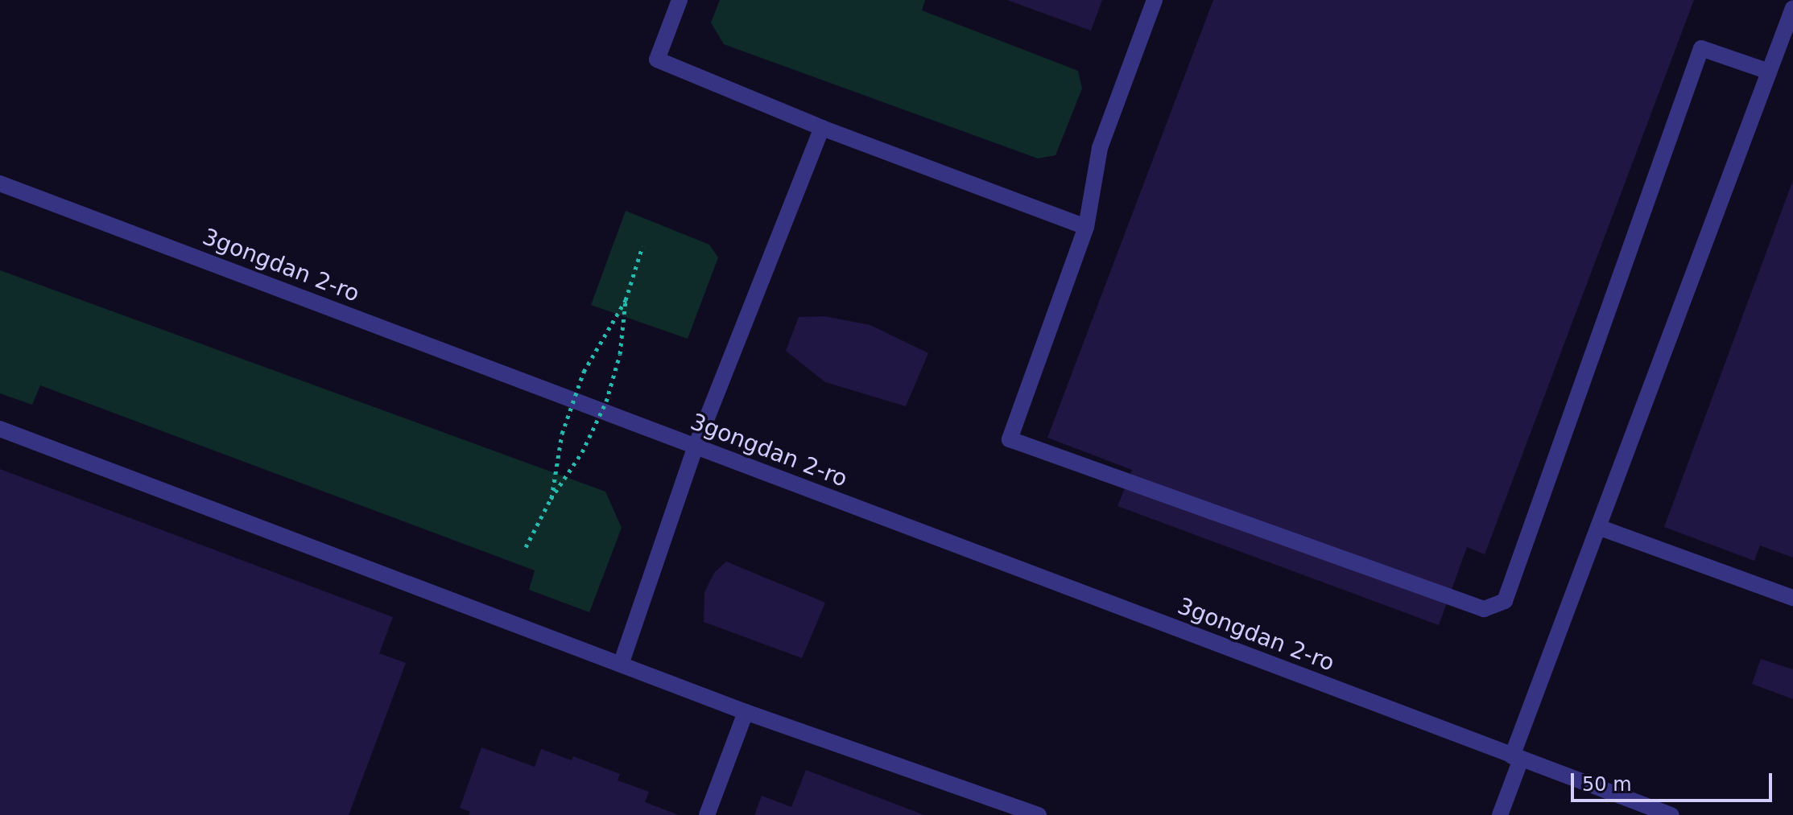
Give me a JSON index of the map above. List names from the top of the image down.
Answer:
{
  "streets": {
    "street": ["3gongdan 2-ro"]
  },
  "scale_bar": "50 m"
}
